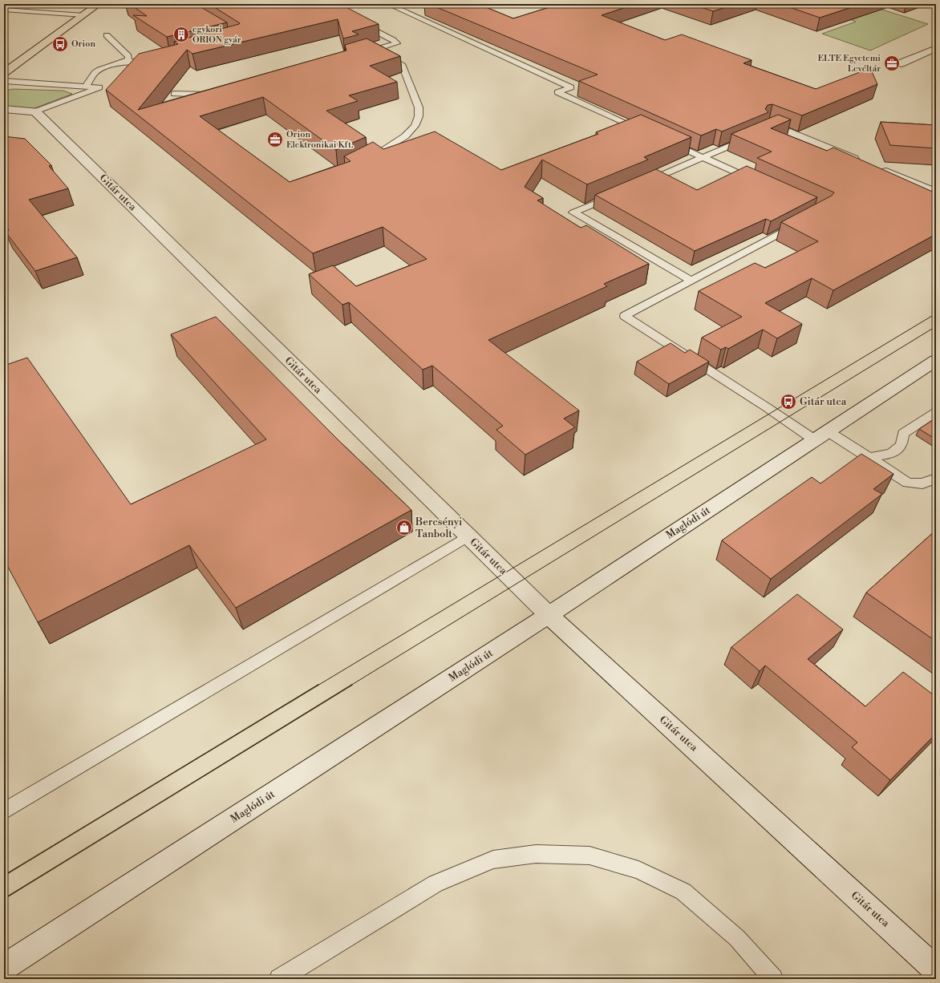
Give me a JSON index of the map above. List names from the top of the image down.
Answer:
{
  "streets": {
    "street": ["Gitár utca", "Maglódi út"]
  },
  "crossings": [
    ["Gitár utca", "Maglódi út"]
  ],
  "places": {
    "building": ["egykori ORION gyár"],
    "bus stop": ["Orion", "Gitár utca"],
    "office": ["ELTE Egyetemi Levéltár", "Orion Elektronikai Kft."],
    "shop": ["Bercsényi Tanbolt"]
  }
}
